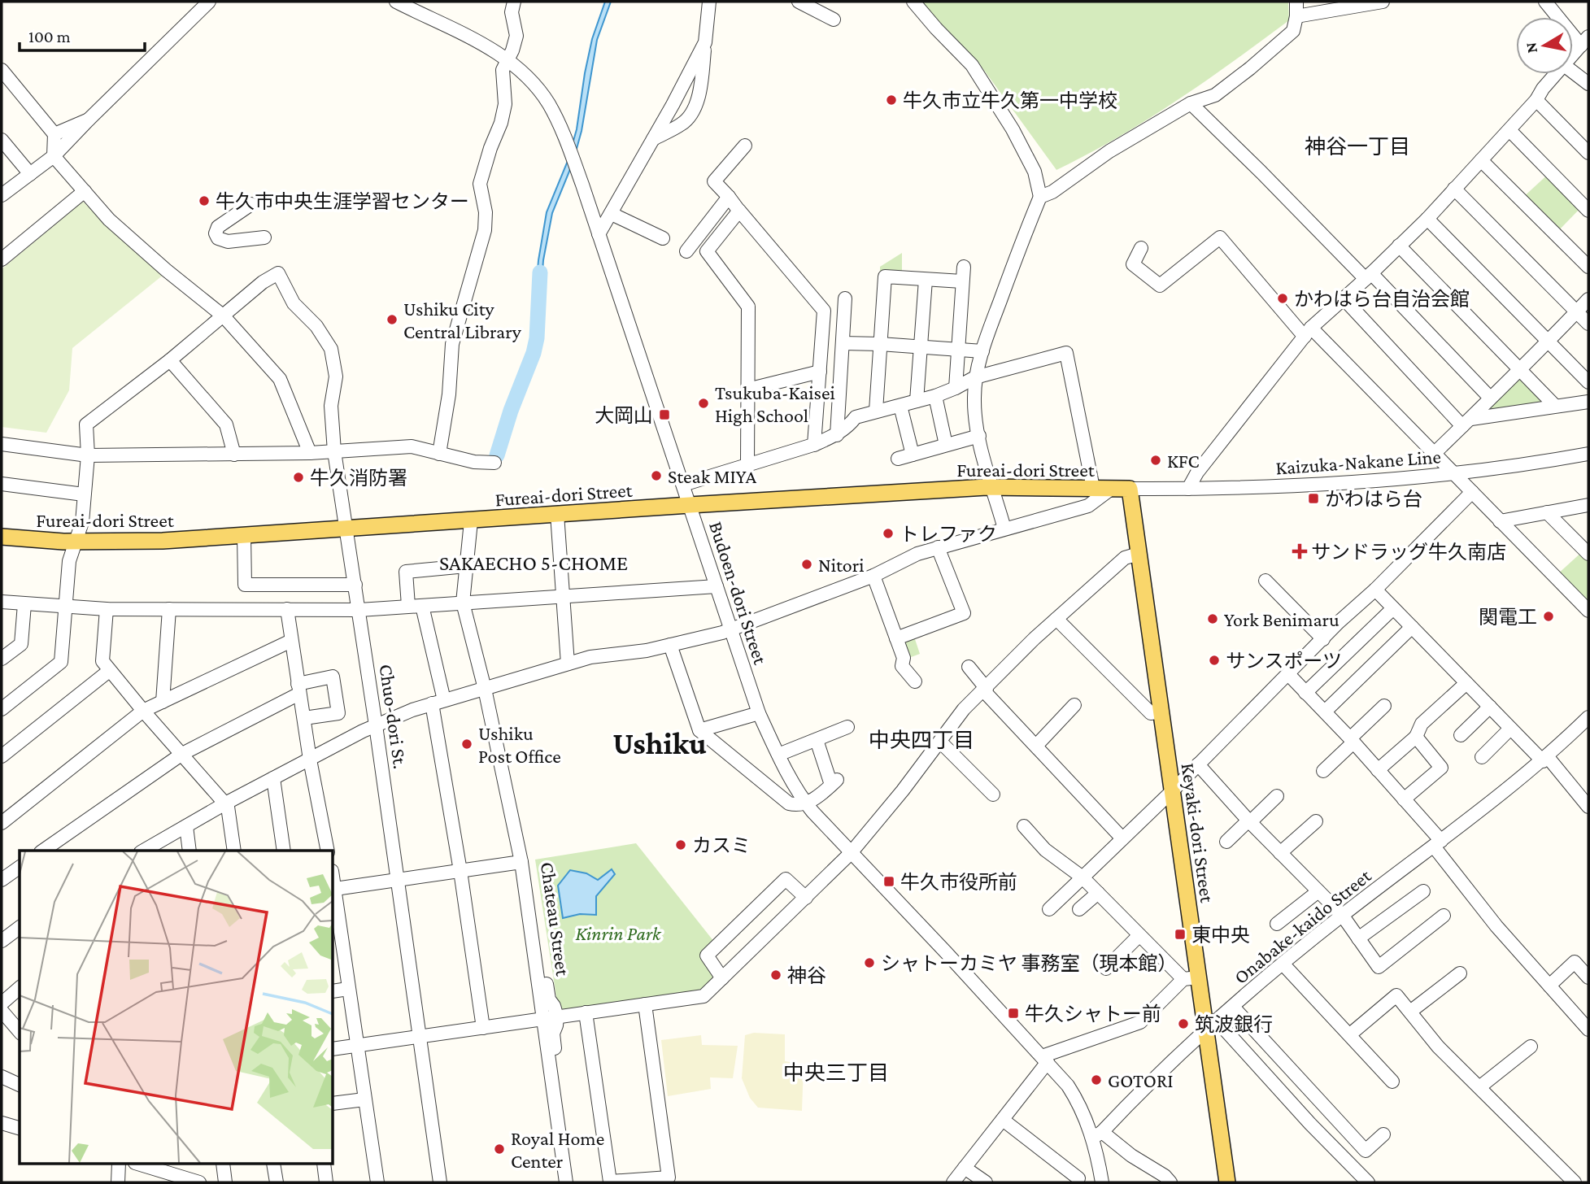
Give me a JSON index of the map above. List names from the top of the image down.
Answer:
{
  "streets": {
    "main road": ["Fureai-dori Street", "Keyaki-dori Street"],
    "street": [
      "Kaizuka-Nakane Line",
      "Budoen-dori Street",
      "Chuo-dori St.",
      "Chateau Street",
      "Onabake-kaido Street"
    ]
  },
  "crossings": [
    ["Kaizuka-Nakane Line", "Fureai-dori Street"],
    ["Kaizuka-Nakane Line", "Keyaki-dori Street"],
    ["Fureai-dori Street", "Budoen-dori Street"],
    ["Fureai-dori Street", "Chuo-dori St."],
    ["Fureai-dori Street", "Keyaki-dori Street"],
    ["Budoen-dori Street", "Onabake-kaido Street"],
    ["Keyaki-dori Street", "Onabake-kaido Street"]
  ],
  "districts": [
    "神谷一丁目",
    "SAKAECHO 5-CHOME",
    "中央四丁目",
    "Ushiku",
    "中央三丁目"
  ],
  "parks": ["Kinrin Park"],
  "places": {
    "other": [
      "牛久市立牛久第一中学校",
      "牛久市中央生涯学習センター",
      "かわはら台自治会館",
      "Ushiku City Central Library",
      "Tsukuba-Kaisei High School",
      "KFC",
      "Steak MIYA",
      "牛久消防署",
      "トレファク",
      "Nitori",
      "関電工",
      "York Benimaru",
      "サンスポーツ",
      "Ushiku Post Office",
      "カスミ",
      "シャトーカミヤ 事務室（現本館）",
      "神谷",
      "筑波銀行",
      "GOTORI",
      "Royal Home Center"
    ],
    "transit": [
      "大岡山",
      "かわはら台",
      "牛久市役所前",
      "東中央",
      "牛久シャトー前"
    ],
    "health": ["サンドラッグ牛久南店"]
  },
  "scale_bar": "100 m",
  "north": "left"
}
